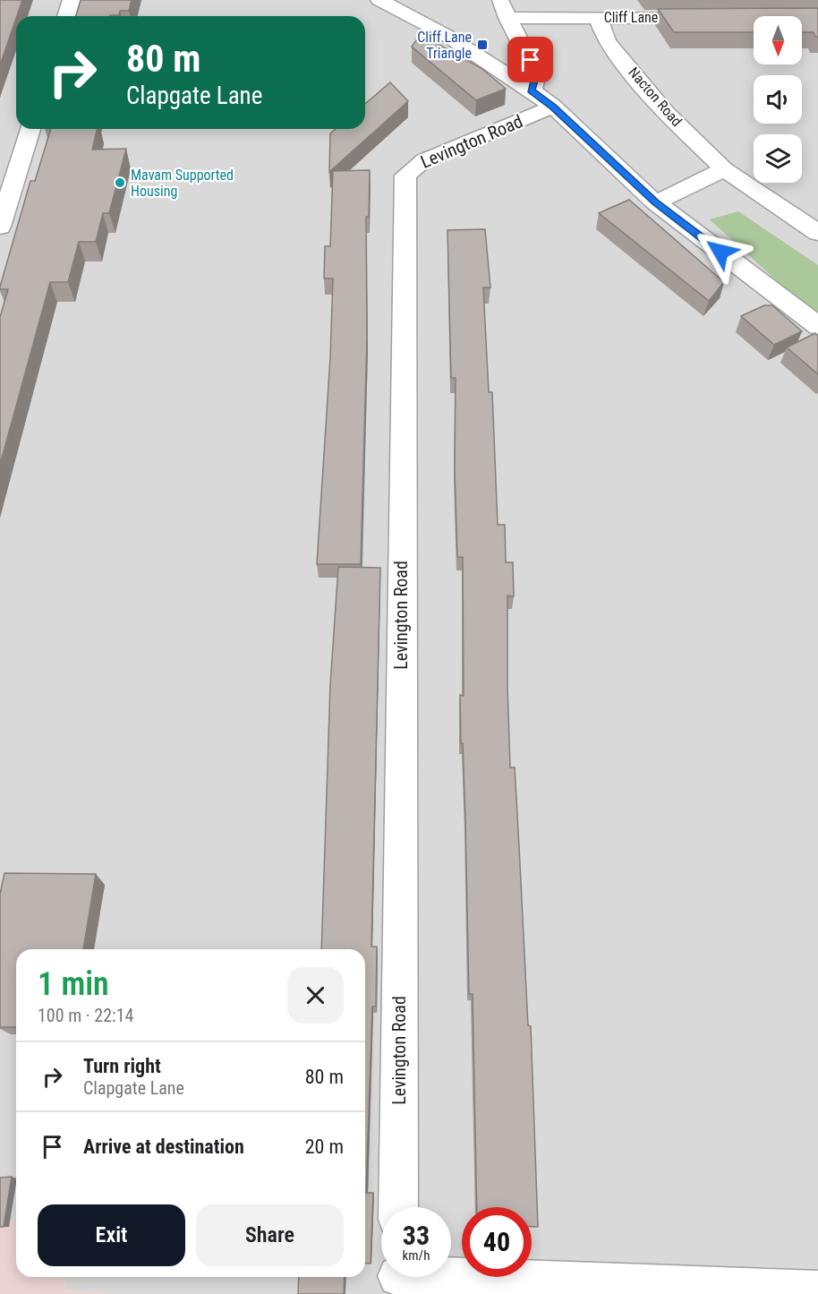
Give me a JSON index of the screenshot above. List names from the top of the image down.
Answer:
{
  "streets": {
    "street": ["Cliff Lane", "Nacton Road", "Levington Road"]
  },
  "crossings": [
    ["Cliff Lane", "Nacton Road"]
  ],
  "places": {
    "transit": ["Cliff Lane Triangle"],
    "other": ["Mavam Supported Housing"]
  },
  "north": "bottom",
  "page": {
    "turn": ["80 m", "Clapgate Lane"],
    "heading": ["1 min", "100 m · 22:14"],
    "list": [
      {
        "name": "Turn right",
        "note": "Clapgate Lane",
        "value": "80 m"
      },
      {
        "name": "Arrive at destination",
        "value": "20 m"
      }
    ],
    "buttons": ["Exit", "Share"],
    "speed": "33 km/h",
    "limit": "40"
  }
}
